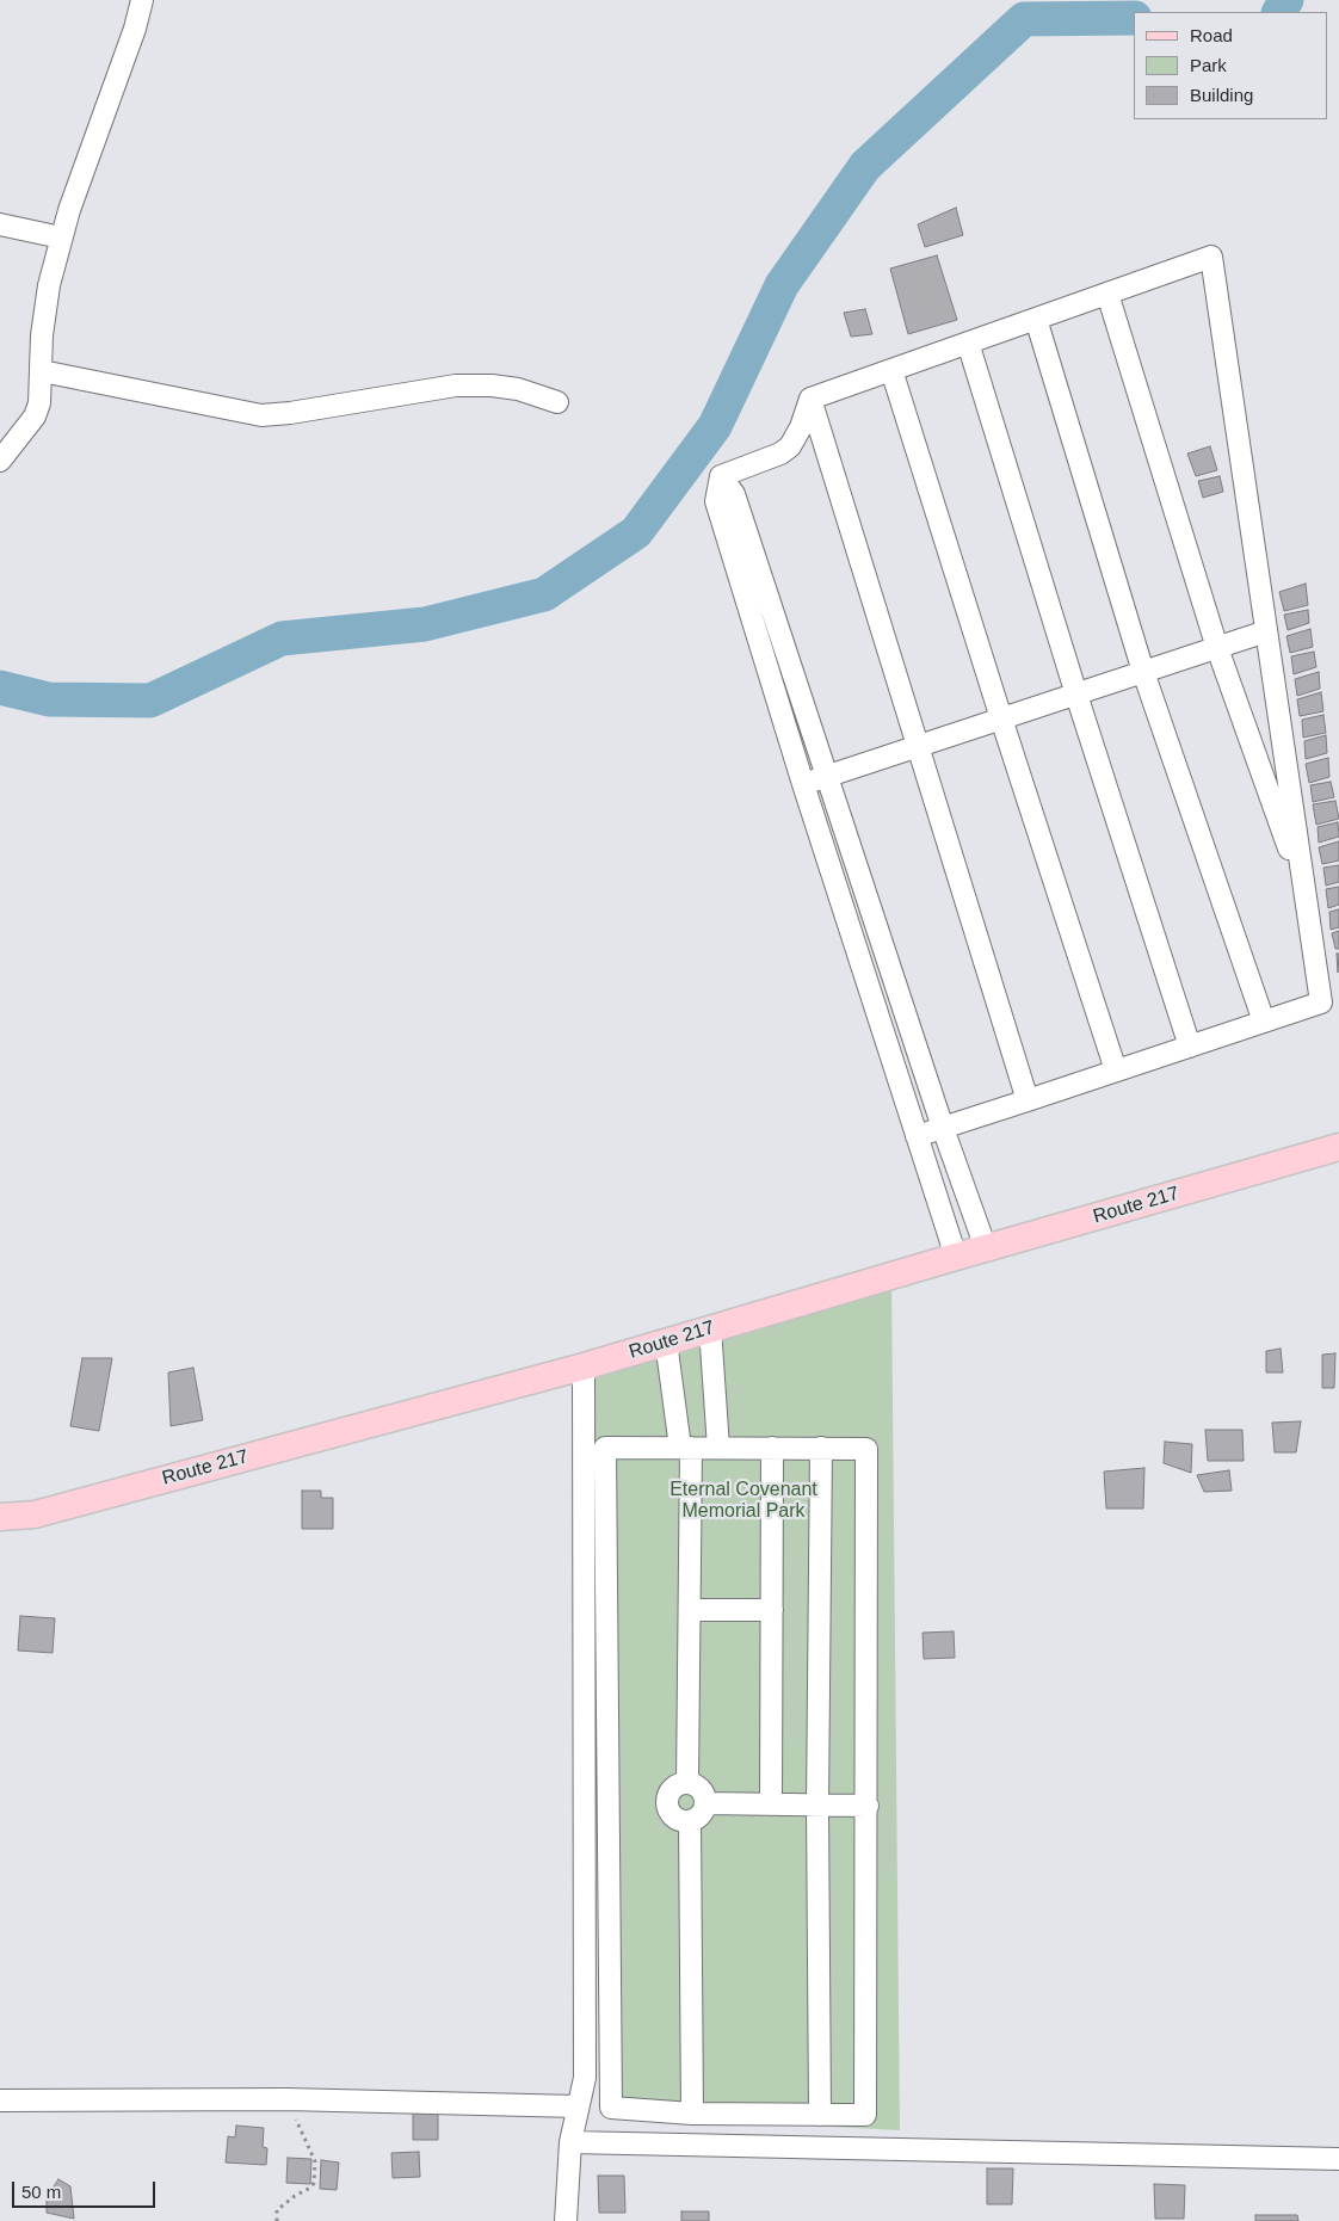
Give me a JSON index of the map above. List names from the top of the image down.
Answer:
{
  "streets": {
    "main road": ["Route 217"]
  },
  "parks": ["Eternal Covenant Memorial Park"],
  "legend": ["Road", "Park", "Building"],
  "scale_bar": "50 m"
}
